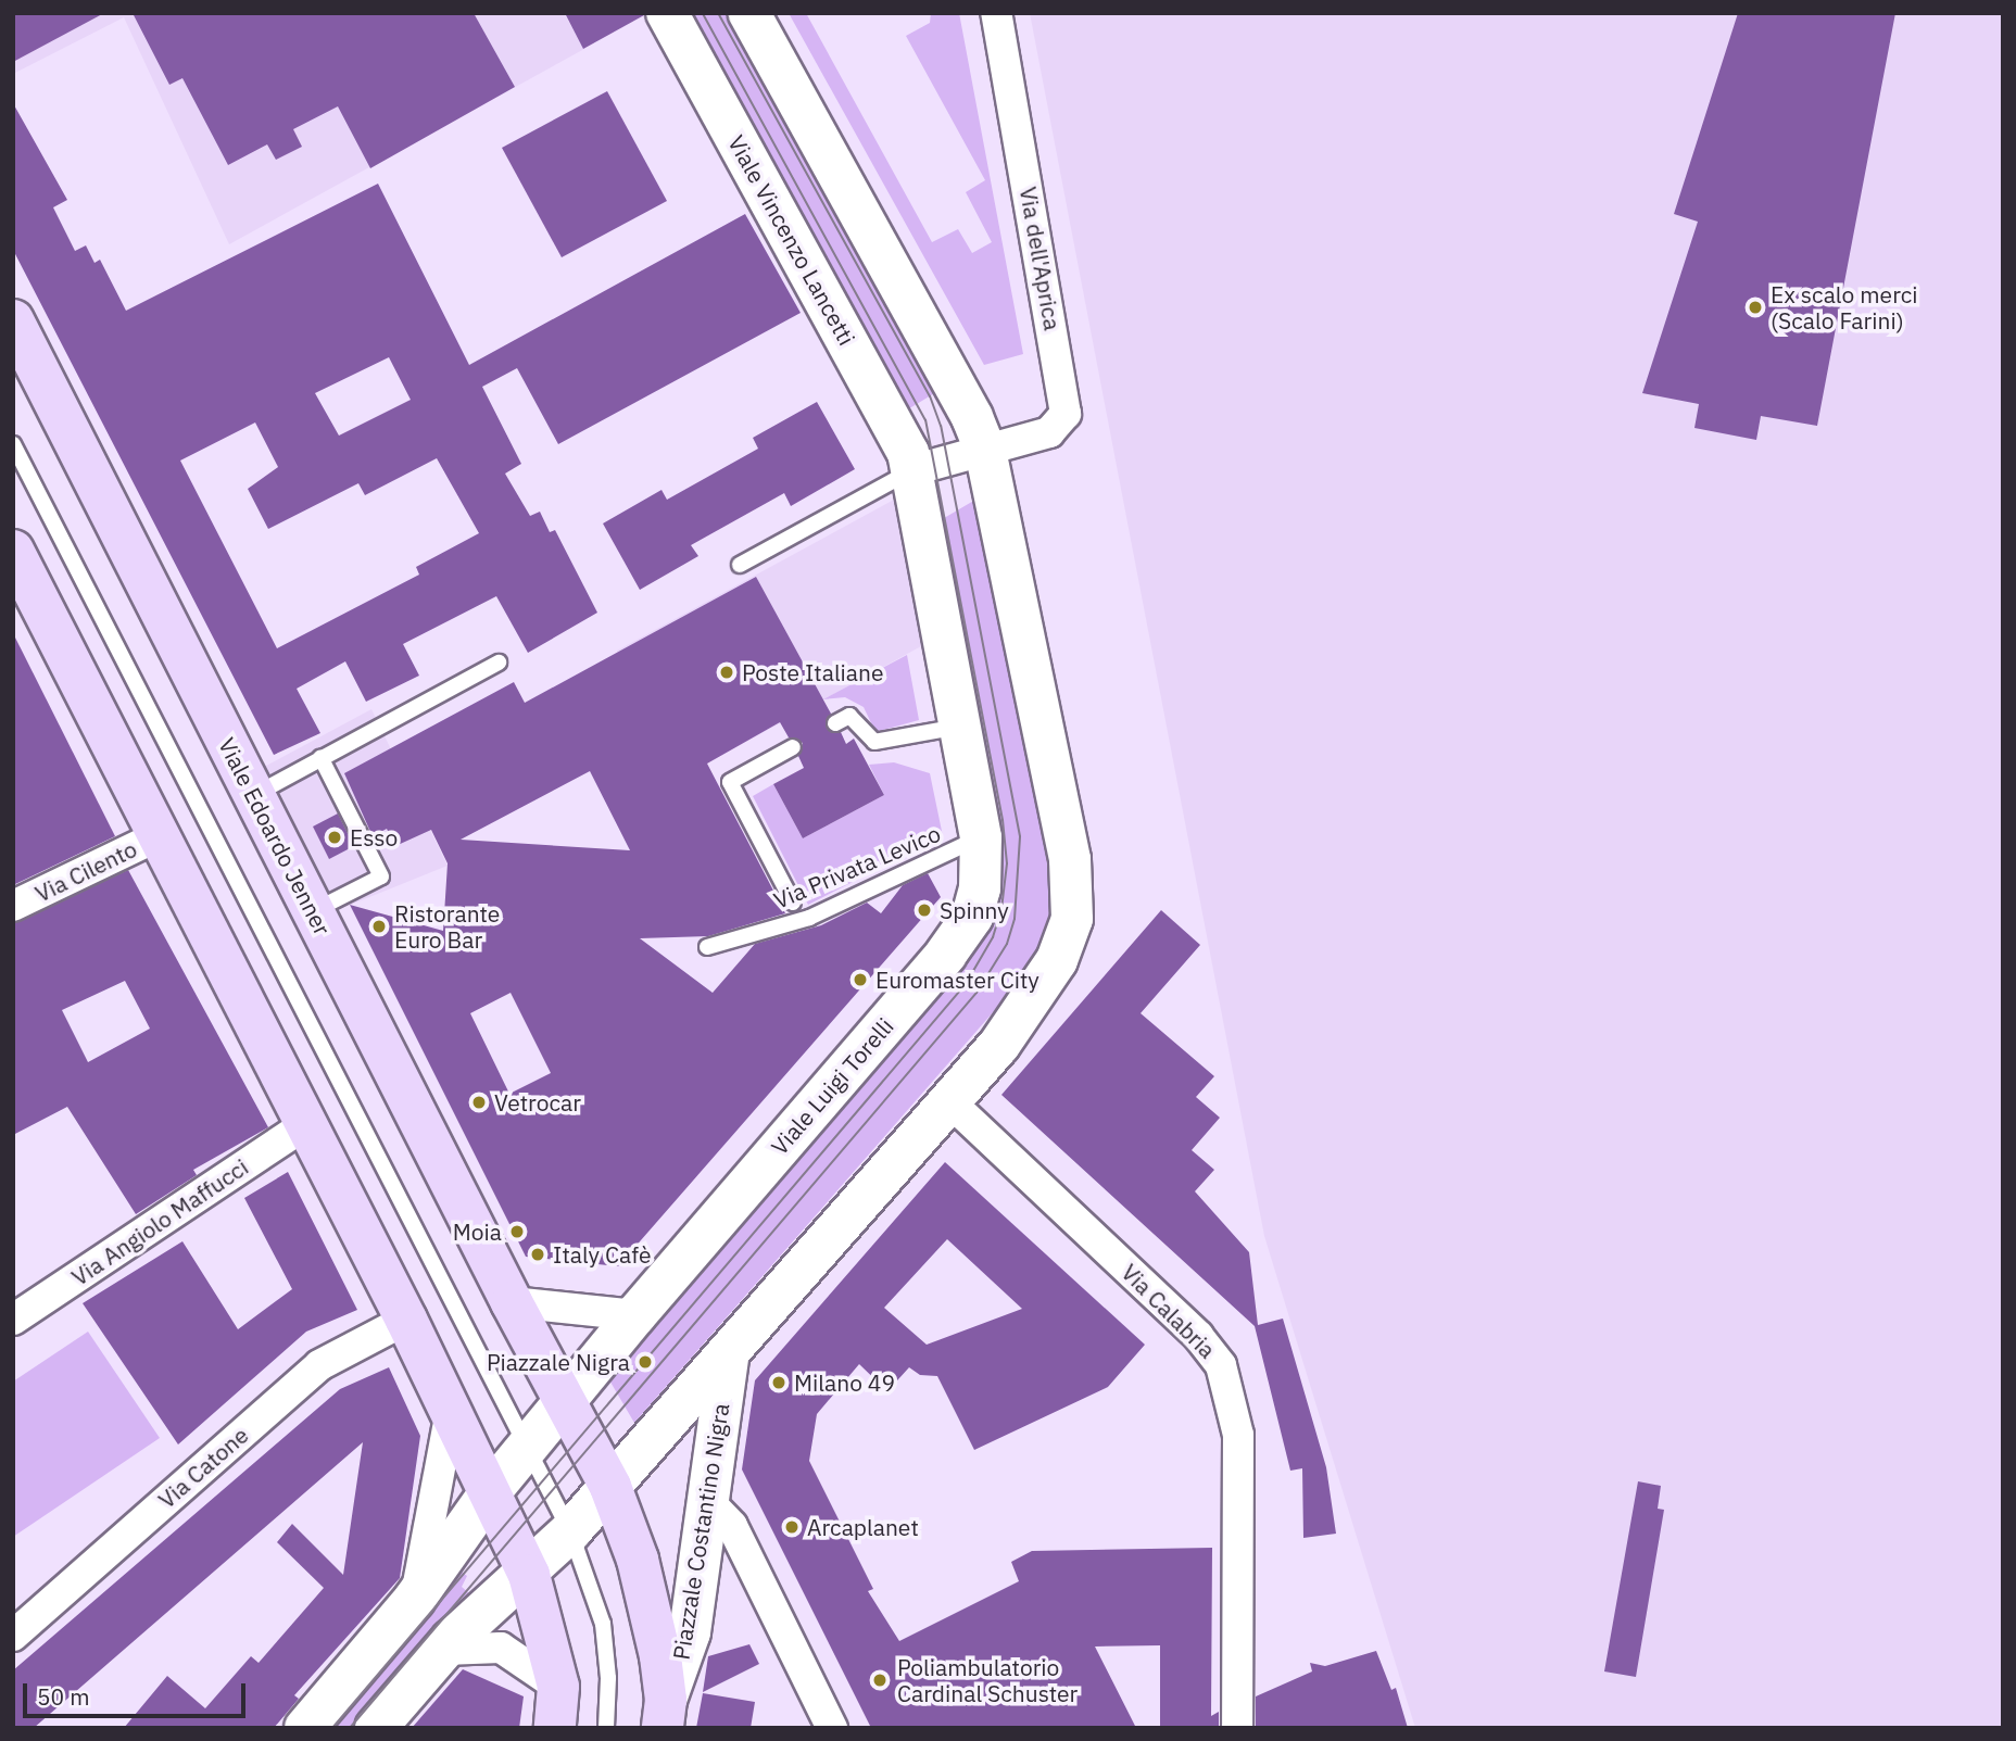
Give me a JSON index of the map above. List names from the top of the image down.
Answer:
{
  "streets": {
    "main road": [
      "Viale Vincenzo Lancetti",
      "Viale Edoardo Jenner",
      "Viale Luigi Torelli",
      "Piazzale Costantino Nigra"
    ],
    "street": [
      "Via dell'Aprica",
      "Via Cilento",
      "Via Angiolo Maffucci",
      "Via Calabria",
      "Via Catone"
    ],
    "lane": ["Via Privata Levico"]
  },
  "crossings": [
    ["Viale Vincenzo Lancetti", "Via Privata Levico"],
    ["Viale Vincenzo Lancetti", "Viale Luigi Torelli"],
    ["Viale Edoardo Jenner", "Piazzale Costantino Nigra"],
    ["Via Privata Levico", "Viale Luigi Torelli"]
  ],
  "places": [
    "Ex scalo merci (Scalo Farini)",
    "Poste Italiane",
    "Esso",
    "Spinny",
    "Ristorante Euro Bar",
    "Euromaster City",
    "Vetrocar",
    "Moia",
    "Italy Cafè",
    "Piazzale Nigra",
    "Milano 49",
    "Arcaplanet",
    "Poliambulatorio Cardinal Schuster"
  ],
  "scale_bar": "50 m"
}
